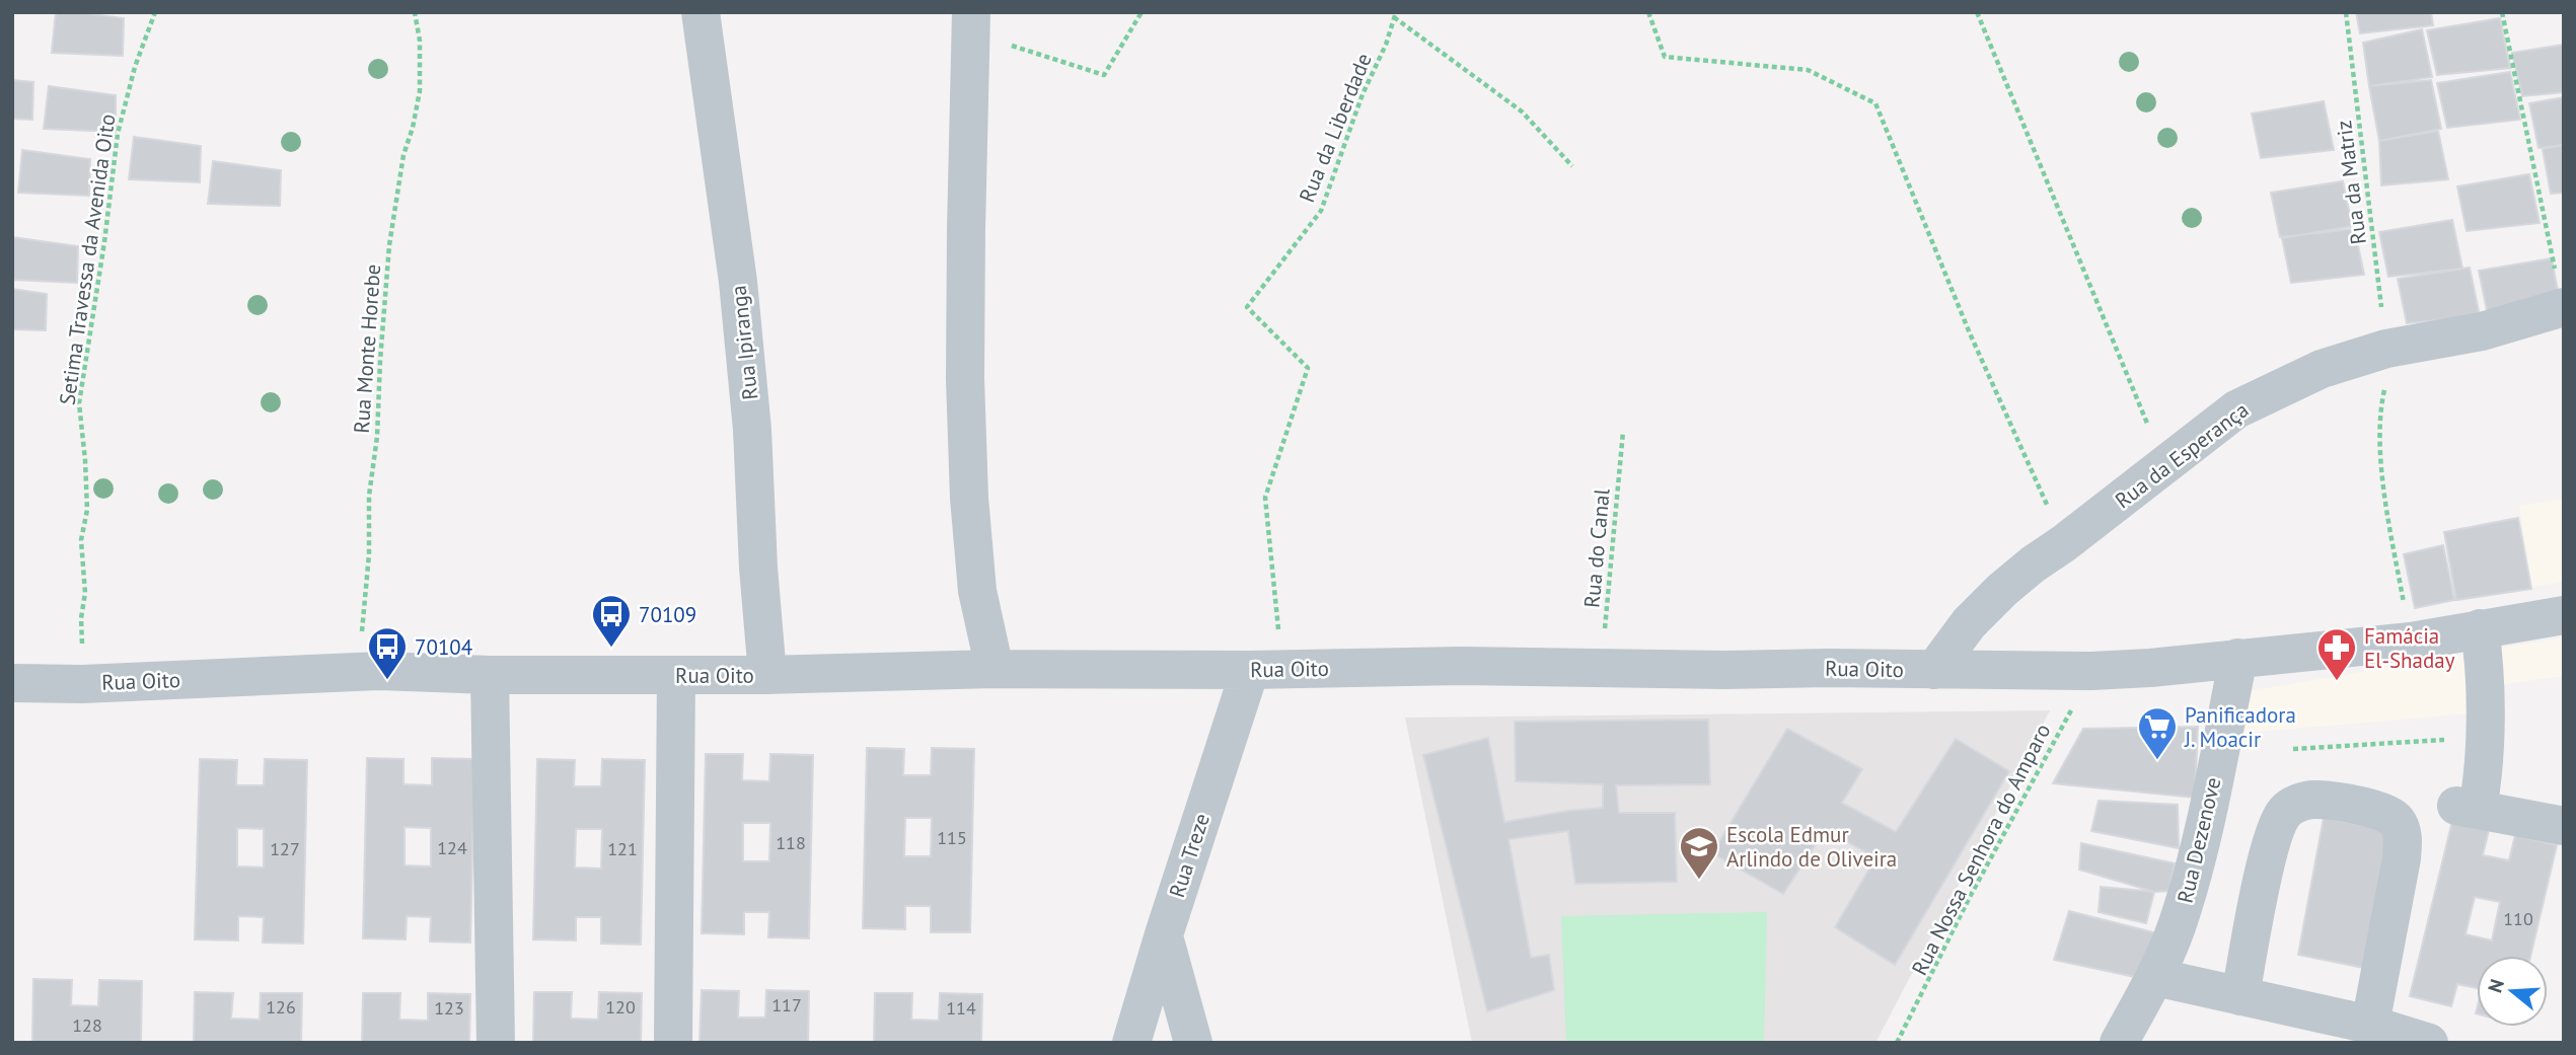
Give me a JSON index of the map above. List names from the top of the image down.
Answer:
{
  "streets": {
    "street": [
      "Rua Ipiranga",
      "Rua da Esperança",
      "Rua Oito",
      "Rua Dezenove",
      "Rua Treze"
    ],
    "path": [
      "Rua da Liberdade",
      "Rua da Matriz",
      "Setima Travessa da Avenida Oito",
      "Rua Monte Horebe",
      "Rua do Canal",
      "Rua Nossa Senhora do Amparo"
    ]
  },
  "crossings": [
    ["Rua da Liberdade", "Rua Oito"],
    ["Rua da Liberdade", "Rua Treze"],
    ["Rua da Matriz", "Rua da Esperança"],
    ["Rua da Matriz", "Rua Oito"],
    ["Setima Travessa da Avenida Oito", "Rua Oito"],
    ["Rua Ipiranga", "Rua Oito"],
    ["Rua Monte Horebe", "Rua Oito"],
    ["Rua da Esperança", "Rua Oito"],
    ["Rua do Canal", "Rua Oito"],
    ["Rua Oito", "Rua Dezenove"],
    ["Rua Oito", "Rua Nossa Senhora do Amparo"],
    ["Rua Oito", "Rua Treze"]
  ],
  "places": {
    "bus stop": ["70109", "70104"],
    "pharmacy": ["Famácia El-Shaday"],
    "supermarket": ["Panificadora J. Moacir"],
    "school or university": ["Escola Edmur Arlindo de Oliveira"]
  },
  "house_numbers": [
    "115",
    "118",
    "124",
    "127",
    "121",
    "110",
    "117",
    "126",
    "120",
    "123",
    "114",
    "128"
  ],
  "north": "left"
}
